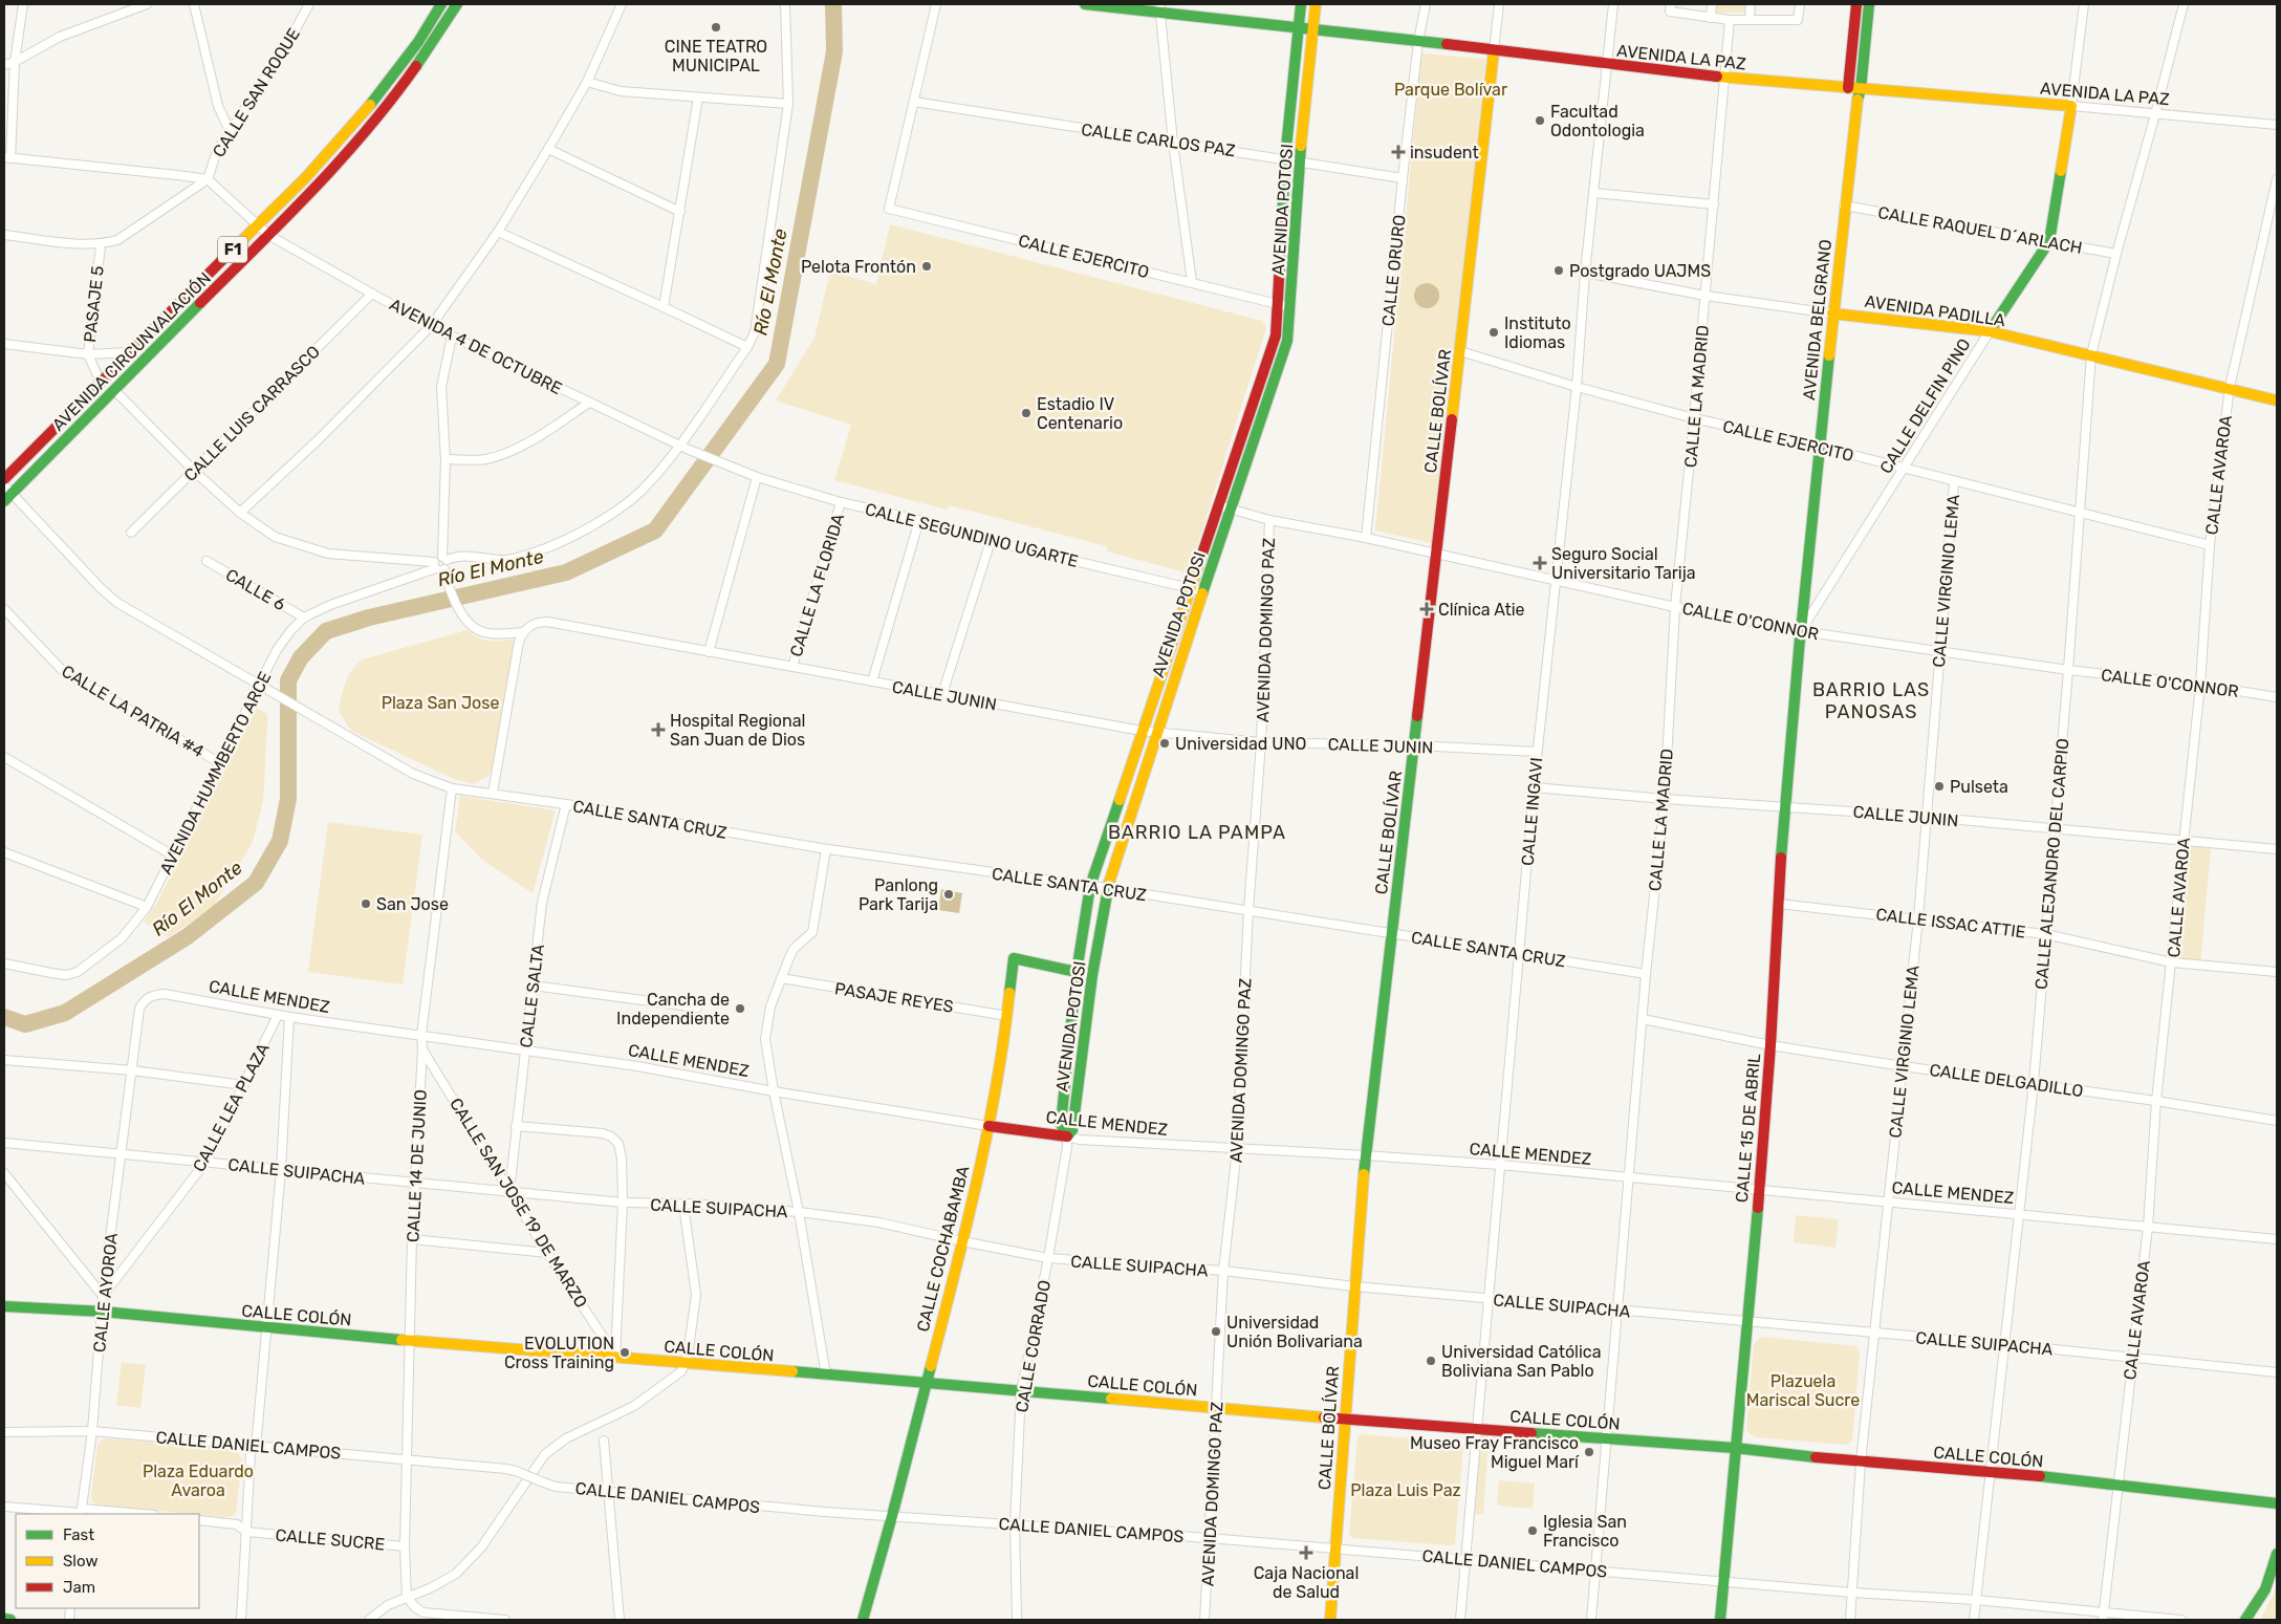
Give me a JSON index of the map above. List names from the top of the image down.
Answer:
{
  "streets": {
    "main road": [
      "AVENIDA LA PAZ",
      "AVENIDA POTOSI",
      "F1",
      "AVENIDA PADILLA",
      "AVENIDA BELGRANO",
      "AVENIDA CIRCUNVALACIÓN",
      "CALLE DELFIN PINO",
      "CALLE BOLÍVAR",
      "CALLE MENDEZ",
      "CALLE 15 DE ABRIL",
      "CALLE COCHABAMBA",
      "CALLE COLÓN"
    ],
    "street": [
      "CALLE SAN ROQUE",
      "CALLE CARLOS PAZ",
      "CALLE RAQUEL D´ARLACH",
      "CALLE EJERCITO",
      "CALLE ORURO",
      "PASAJE 5",
      "AVENIDA 4 DE OCTUBRE",
      "CALLE LA MADRID",
      "CALLE LUIS CARRASCO",
      "CALLE AVAROA",
      "CALLE SEGUNDINO UGARTE",
      "CALLE VIRGINIO LEMA",
      "CALLE LA FLORIDA",
      "CALLE 6",
      "CALLE O'CONNOR",
      "AVENIDA DOMINGO PAZ",
      "CALLE JUNIN",
      "CALLE LA PATRIA #4",
      "AVENIDA HUMMBERTO ARCE",
      "CALLE INGAVI",
      "CALLE SANTA CRUZ",
      "CALLE ALEJANDRO DEL CARPIO",
      "CALLE ISSAC ATTIE",
      "CALLE SALTA",
      "PASAJE REYES",
      "CALLE DELGADILLO",
      "CALLE LEA PLAZA",
      "CALLE 14 DE JUNIO",
      "CALLE SUIPACHA",
      "CALLE SAN JOSE 19 DE MARZO",
      "CALLE AYOROA",
      "CALLE CORRADO",
      "CALLE DANIEL CAMPOS",
      "CALLE SUCRE"
    ]
  },
  "crossings": [
    ["AVENIDA LA PAZ", "AVENIDA POTOSI"],
    ["AVENIDA LA PAZ", "CALLE ORURO"],
    ["AVENIDA LA PAZ", "AVENIDA BELGRANO"],
    ["AVENIDA LA PAZ", "CALLE LA MADRID"],
    ["AVENIDA LA PAZ", "CALLE DELFIN PINO"],
    ["AVENIDA LA PAZ", "CALLE BOLÍVAR"],
    ["AVENIDA LA PAZ", "CALLE INGAVI"],
    ["AVENIDA LA PAZ", "CALLE ALEJANDRO DEL CARPIO"],
    ["CALLE SAN ROQUE", "AVENIDA 4 DE OCTUBRE"],
    ["CALLE CARLOS PAZ", "AVENIDA POTOSI"],
    ["CALLE CARLOS PAZ", "CALLE EJERCITO"],
    ["CALLE CARLOS PAZ", "CALLE ORURO"],
    ["AVENIDA POTOSI", "CALLE EJERCITO"],
    ["AVENIDA POTOSI", "CALLE SEGUNDINO UGARTE"],
    ["AVENIDA POTOSI", "CALLE O'CONNOR"],
    ["AVENIDA POTOSI", "CALLE JUNIN"],
    ["AVENIDA POTOSI", "CALLE SANTA CRUZ"],
    ["AVENIDA POTOSI", "CALLE MENDEZ"],
    ["AVENIDA POTOSI", "CALLE COCHABAMBA"],
    ["AVENIDA POTOSI", "CALLE CORRADO"],
    ["CALLE RAQUEL D´ARLACH", "AVENIDA BELGRANO"],
    ["CALLE RAQUEL D´ARLACH", "CALLE DELFIN PINO"],
    ["CALLE RAQUEL D´ARLACH", "CALLE ALEJANDRO DEL CARPIO"],
    ["CALLE EJERCITO", "AVENIDA BELGRANO"],
    ["CALLE EJERCITO", "CALLE LA MADRID"],
    ["CALLE EJERCITO", "CALLE DELFIN PINO"],
    ["CALLE EJERCITO", "CALLE BOLÍVAR"],
    ["CALLE EJERCITO", "CALLE AVAROA"],
    ["CALLE EJERCITO", "CALLE VIRGINIO LEMA"],
    ["CALLE EJERCITO", "CALLE INGAVI"],
    ["CALLE EJERCITO", "CALLE ALEJANDRO DEL CARPIO"],
    ["CALLE ORURO", "CALLE O'CONNOR"],
    ["PASAJE 5", "AVENIDA CIRCUNVALACIÓN"],
    ["AVENIDA PADILLA", "AVENIDA BELGRANO"],
    ["AVENIDA PADILLA", "CALLE LA MADRID"],
    ["AVENIDA PADILLA", "CALLE DELFIN PINO"],
    ["AVENIDA PADILLA", "CALLE AVAROA"],
    ["AVENIDA PADILLA", "CALLE INGAVI"],
    ["AVENIDA PADILLA", "CALLE ALEJANDRO DEL CARPIO"],
    ["AVENIDA BELGRANO", "CALLE DELFIN PINO"],
    ["AVENIDA BELGRANO", "CALLE O'CONNOR"],
    ["AVENIDA BELGRANO", "CALLE 15 DE ABRIL"],
    ["AVENIDA 4 DE OCTUBRE", "AVENIDA CIRCUNVALACIÓN"],
    ["AVENIDA 4 DE OCTUBRE", "CALLE LUIS CARRASCO"],
    ["AVENIDA 4 DE OCTUBRE", "CALLE SEGUNDINO UGARTE"],
    ["CALLE LA MADRID", "CALLE O'CONNOR"],
    ["CALLE LA MADRID", "CALLE JUNIN"],
    ["CALLE LA MADRID", "CALLE SANTA CRUZ"],
    ["CALLE LA MADRID", "CALLE MENDEZ"],
    ["CALLE LA MADRID", "CALLE DELGADILLO"],
    ["CALLE LA MADRID", "CALLE SUIPACHA"],
    ["CALLE LA MADRID", "CALLE COLÓN"],
    ["CALLE LA MADRID", "CALLE DANIEL CAMPOS"],
    ["CALLE DELFIN PINO", "CALLE O'CONNOR"],
    ["CALLE DELFIN PINO", "CALLE 15 DE ABRIL"],
    ["CALLE BOLÍVAR", "CALLE O'CONNOR"],
    ["CALLE BOLÍVAR", "CALLE JUNIN"],
    ["CALLE BOLÍVAR", "CALLE SANTA CRUZ"],
    ["CALLE BOLÍVAR", "CALLE MENDEZ"],
    ["CALLE BOLÍVAR", "CALLE SUIPACHA"],
    ["CALLE BOLÍVAR", "CALLE COLÓN"],
    ["CALLE BOLÍVAR", "CALLE DANIEL CAMPOS"],
    ["CALLE AVAROA", "CALLE O'CONNOR"],
    ["CALLE AVAROA", "CALLE JUNIN"],
    ["CALLE AVAROA", "CALLE ISSAC ATTIE"],
    ["CALLE AVAROA", "CALLE MENDEZ"],
    ["CALLE AVAROA", "CALLE DELGADILLO"],
    ["CALLE AVAROA", "CALLE SUIPACHA"],
    ["CALLE AVAROA", "CALLE COLÓN"],
    ["CALLE AVAROA", "CALLE DANIEL CAMPOS"],
    ["CALLE SEGUNDINO UGARTE", "CALLE LA FLORIDA"],
    ["CALLE VIRGINIO LEMA", "CALLE O'CONNOR"],
    ["CALLE VIRGINIO LEMA", "CALLE JUNIN"],
    ["CALLE VIRGINIO LEMA", "CALLE ISSAC ATTIE"],
    ["CALLE VIRGINIO LEMA", "CALLE MENDEZ"],
    ["CALLE VIRGINIO LEMA", "CALLE DELGADILLO"],
    ["CALLE VIRGINIO LEMA", "CALLE SUIPACHA"],
    ["CALLE VIRGINIO LEMA", "CALLE COLÓN"],
    ["CALLE VIRGINIO LEMA", "CALLE DANIEL CAMPOS"],
    ["CALLE LA FLORIDA", "CALLE JUNIN"],
    ["CALLE 6", "AVENIDA HUMMBERTO ARCE"],
    ["CALLE O'CONNOR", "AVENIDA DOMINGO PAZ"],
    ["CALLE O'CONNOR", "CALLE INGAVI"],
    ["CALLE O'CONNOR", "CALLE ALEJANDRO DEL CARPIO"],
    ["CALLE O'CONNOR", "CALLE 15 DE ABRIL"],
    ["AVENIDA DOMINGO PAZ", "CALLE JUNIN"],
    ["AVENIDA DOMINGO PAZ", "CALLE SANTA CRUZ"],
    ["AVENIDA DOMINGO PAZ", "CALLE MENDEZ"],
    ["AVENIDA DOMINGO PAZ", "CALLE SUIPACHA"],
    ["AVENIDA DOMINGO PAZ", "CALLE COLÓN"],
    ["AVENIDA DOMINGO PAZ", "CALLE DANIEL CAMPOS"],
    ["CALLE JUNIN", "CALLE INGAVI"],
    ["CALLE JUNIN", "CALLE ALEJANDRO DEL CARPIO"],
    ["CALLE JUNIN", "CALLE 15 DE ABRIL"],
    ["CALLE LA PATRIA #4", "AVENIDA HUMMBERTO ARCE"],
    ["CALLE INGAVI", "CALLE SANTA CRUZ"],
    ["CALLE INGAVI", "CALLE MENDEZ"],
    ["CALLE INGAVI", "CALLE SUIPACHA"],
    ["CALLE INGAVI", "CALLE COLÓN"],
    ["CALLE INGAVI", "CALLE DANIEL CAMPOS"],
    ["CALLE SANTA CRUZ", "CALLE SALTA"],
    ["CALLE SANTA CRUZ", "CALLE 14 DE JUNIO"],
    ["CALLE ALEJANDRO DEL CARPIO", "CALLE ISSAC ATTIE"],
    ["CALLE ALEJANDRO DEL CARPIO", "CALLE MENDEZ"],
    ["CALLE ALEJANDRO DEL CARPIO", "CALLE DELGADILLO"],
    ["CALLE ALEJANDRO DEL CARPIO", "CALLE SUIPACHA"],
    ["CALLE ALEJANDRO DEL CARPIO", "CALLE COLÓN"],
    ["CALLE ALEJANDRO DEL CARPIO", "CALLE DANIEL CAMPOS"],
    ["CALLE ISSAC ATTIE", "CALLE 15 DE ABRIL"],
    ["CALLE MENDEZ", "CALLE SALTA"],
    ["CALLE MENDEZ", "CALLE LEA PLAZA"],
    ["CALLE MENDEZ", "CALLE 15 DE ABRIL"],
    ["CALLE MENDEZ", "CALLE 14 DE JUNIO"],
    ["CALLE MENDEZ", "CALLE COCHABAMBA"],
    ["CALLE MENDEZ", "CALLE AYOROA"],
    ["CALLE MENDEZ", "CALLE CORRADO"],
    ["CALLE SALTA", "CALLE SUIPACHA"],
    ["CALLE SALTA", "CALLE SAN JOSE 19 DE MARZO"],
    ["PASAJE REYES", "CALLE COCHABAMBA"],
    ["CALLE DELGADILLO", "CALLE 15 DE ABRIL"],
    ["CALLE LEA PLAZA", "CALLE SUIPACHA"],
    ["CALLE LEA PLAZA", "CALLE AYOROA"],
    ["CALLE 15 DE ABRIL", "CALLE SUIPACHA"],
    ["CALLE 15 DE ABRIL", "CALLE COLÓN"],
    ["CALLE 15 DE ABRIL", "CALLE DANIEL CAMPOS"],
    ["CALLE 14 DE JUNIO", "CALLE SUIPACHA"],
    ["CALLE 14 DE JUNIO", "CALLE SAN JOSE 19 DE MARZO"],
    ["CALLE 14 DE JUNIO", "CALLE COLÓN"],
    ["CALLE 14 DE JUNIO", "CALLE DANIEL CAMPOS"],
    ["CALLE 14 DE JUNIO", "CALLE SUCRE"],
    ["CALLE SUIPACHA", "CALLE SAN JOSE 19 DE MARZO"],
    ["CALLE SUIPACHA", "CALLE COCHABAMBA"],
    ["CALLE SUIPACHA", "CALLE AYOROA"],
    ["CALLE SUIPACHA", "CALLE CORRADO"],
    ["CALLE SAN JOSE 19 DE MARZO", "CALLE COLÓN"],
    ["CALLE COCHABAMBA", "CALLE COLÓN"],
    ["CALLE COCHABAMBA", "CALLE DANIEL CAMPOS"],
    ["CALLE AYOROA", "CALLE COLÓN"],
    ["CALLE AYOROA", "CALLE DANIEL CAMPOS"],
    ["CALLE COLÓN", "CALLE CORRADO"],
    ["CALLE CORRADO", "CALLE DANIEL CAMPOS"]
  ],
  "districts": ["BARRIO LAS PANOSAS", "BARRIO LA PAMPA"],
  "water": ["Río El Monte"],
  "parks": [
    "Parque Bolívar",
    "Plaza San Jose",
    "Plazuela Mariscal Sucre",
    "Plaza Eduardo Avaroa",
    "Plaza Luis Paz"
  ],
  "places": {
    "other": [
      "CINE TEATRO MUNICIPAL",
      "Facultad Odontologia",
      "Pelota Frontón",
      "Postgrado UAJMS",
      "Instituto Idiomas",
      "Estadio IV Centenario",
      "Universidad UNO",
      "Pulseta",
      "Panlong Park Tarija",
      "San Jose",
      "Cancha de Independiente",
      "Universidad Unión Bolivariana",
      "EVOLUTION Cross Training",
      "Universidad Católica Boliviana San Pablo",
      "Museo Fray Francisco Miguel Marí",
      "Iglesia San Francisco"
    ],
    "health": [
      "insudent",
      "Seguro Social Universitario Tarija",
      "Clínica Atie",
      "Hospital Regional San Juan de Dios",
      "Caja Nacional de Salud"
    ]
  },
  "legend": ["Fast", "Slow", "Jam"]
}
